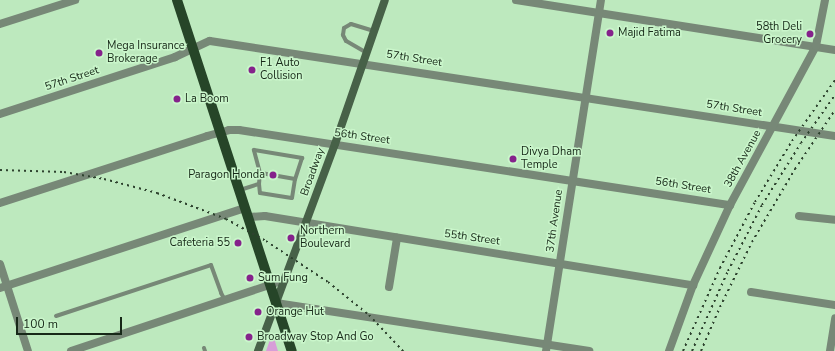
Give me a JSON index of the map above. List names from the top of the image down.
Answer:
{
  "streets": {
    "main road": ["Broadway"],
    "street": [
      "57th Street",
      "56th Street",
      "38th Avenue",
      "37th Avenue",
      "55th Street"
    ]
  },
  "crossings": [
    ["57th Street", "38th Avenue"],
    ["57th Street", "Broadway"],
    ["57th Street", "37th Avenue"],
    ["56th Street", "38th Avenue"],
    ["56th Street", "Broadway"],
    ["56th Street", "37th Avenue"],
    ["38th Avenue", "55th Street"],
    ["Broadway", "55th Street"],
    ["37th Avenue", "55th Street"]
  ],
  "places": [
    "Majid Fatima",
    "58th Deli Grocery",
    "Mega Insurance Brokerage",
    "F1 Auto Collision",
    "La Boom",
    "Divya Dham Temple",
    "Paragon Honda",
    "Northern Boulevard",
    "Cafeteria 55",
    "Sum Fung",
    "Orange Hut",
    "Broadway Stop And Go"
  ],
  "scale_bar": "100 m"
}
